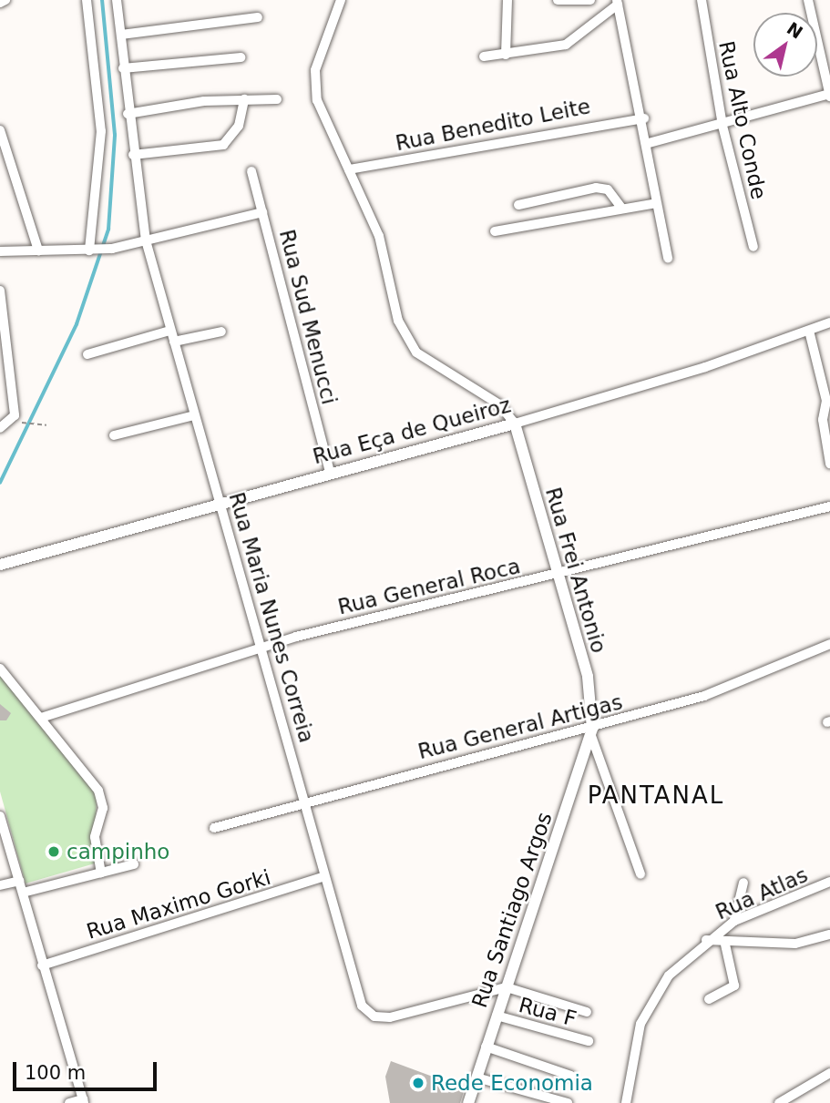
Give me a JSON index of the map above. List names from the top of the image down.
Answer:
{
  "streets": {
    "street": [
      "Rua Alto Conde",
      "Rua Benedito Leite",
      "Rua Sud Menucci",
      "Rua Eça de Queiroz",
      "Rua Frei Antonio",
      "Rua General Roca",
      "Rua Maria Nunes Correia",
      "Rua General Artigas",
      "Rua Atlas",
      "Rua Maximo Gorki",
      "Rua Santiago Argos",
      "Rua F"
    ]
  },
  "crossings": [
    ["Rua Sud Menucci", "Rua Eça de Queiroz"],
    ["Rua Eça de Queiroz", "Rua Frei Antonio"],
    ["Rua Eça de Queiroz", "Rua Maria Nunes Correia"],
    ["Rua Frei Antonio", "Rua General Roca"],
    ["Rua Frei Antonio", "Rua General Artigas"],
    ["Rua Frei Antonio", "Rua Santiago Argos"],
    ["Rua General Roca", "Rua Maria Nunes Correia"],
    ["Rua Maria Nunes Correia", "Rua General Artigas"],
    ["Rua Maria Nunes Correia", "Rua Maximo Gorki"],
    ["Rua Maria Nunes Correia", "Rua Santiago Argos"],
    ["Rua General Artigas", "Rua Santiago Argos"],
    ["Rua Santiago Argos", "Rua F"]
  ],
  "districts": ["PANTANAL"],
  "places": ["campinho", "Rede Economia"],
  "scale_bar": "100 m",
  "north": "top right"
}
